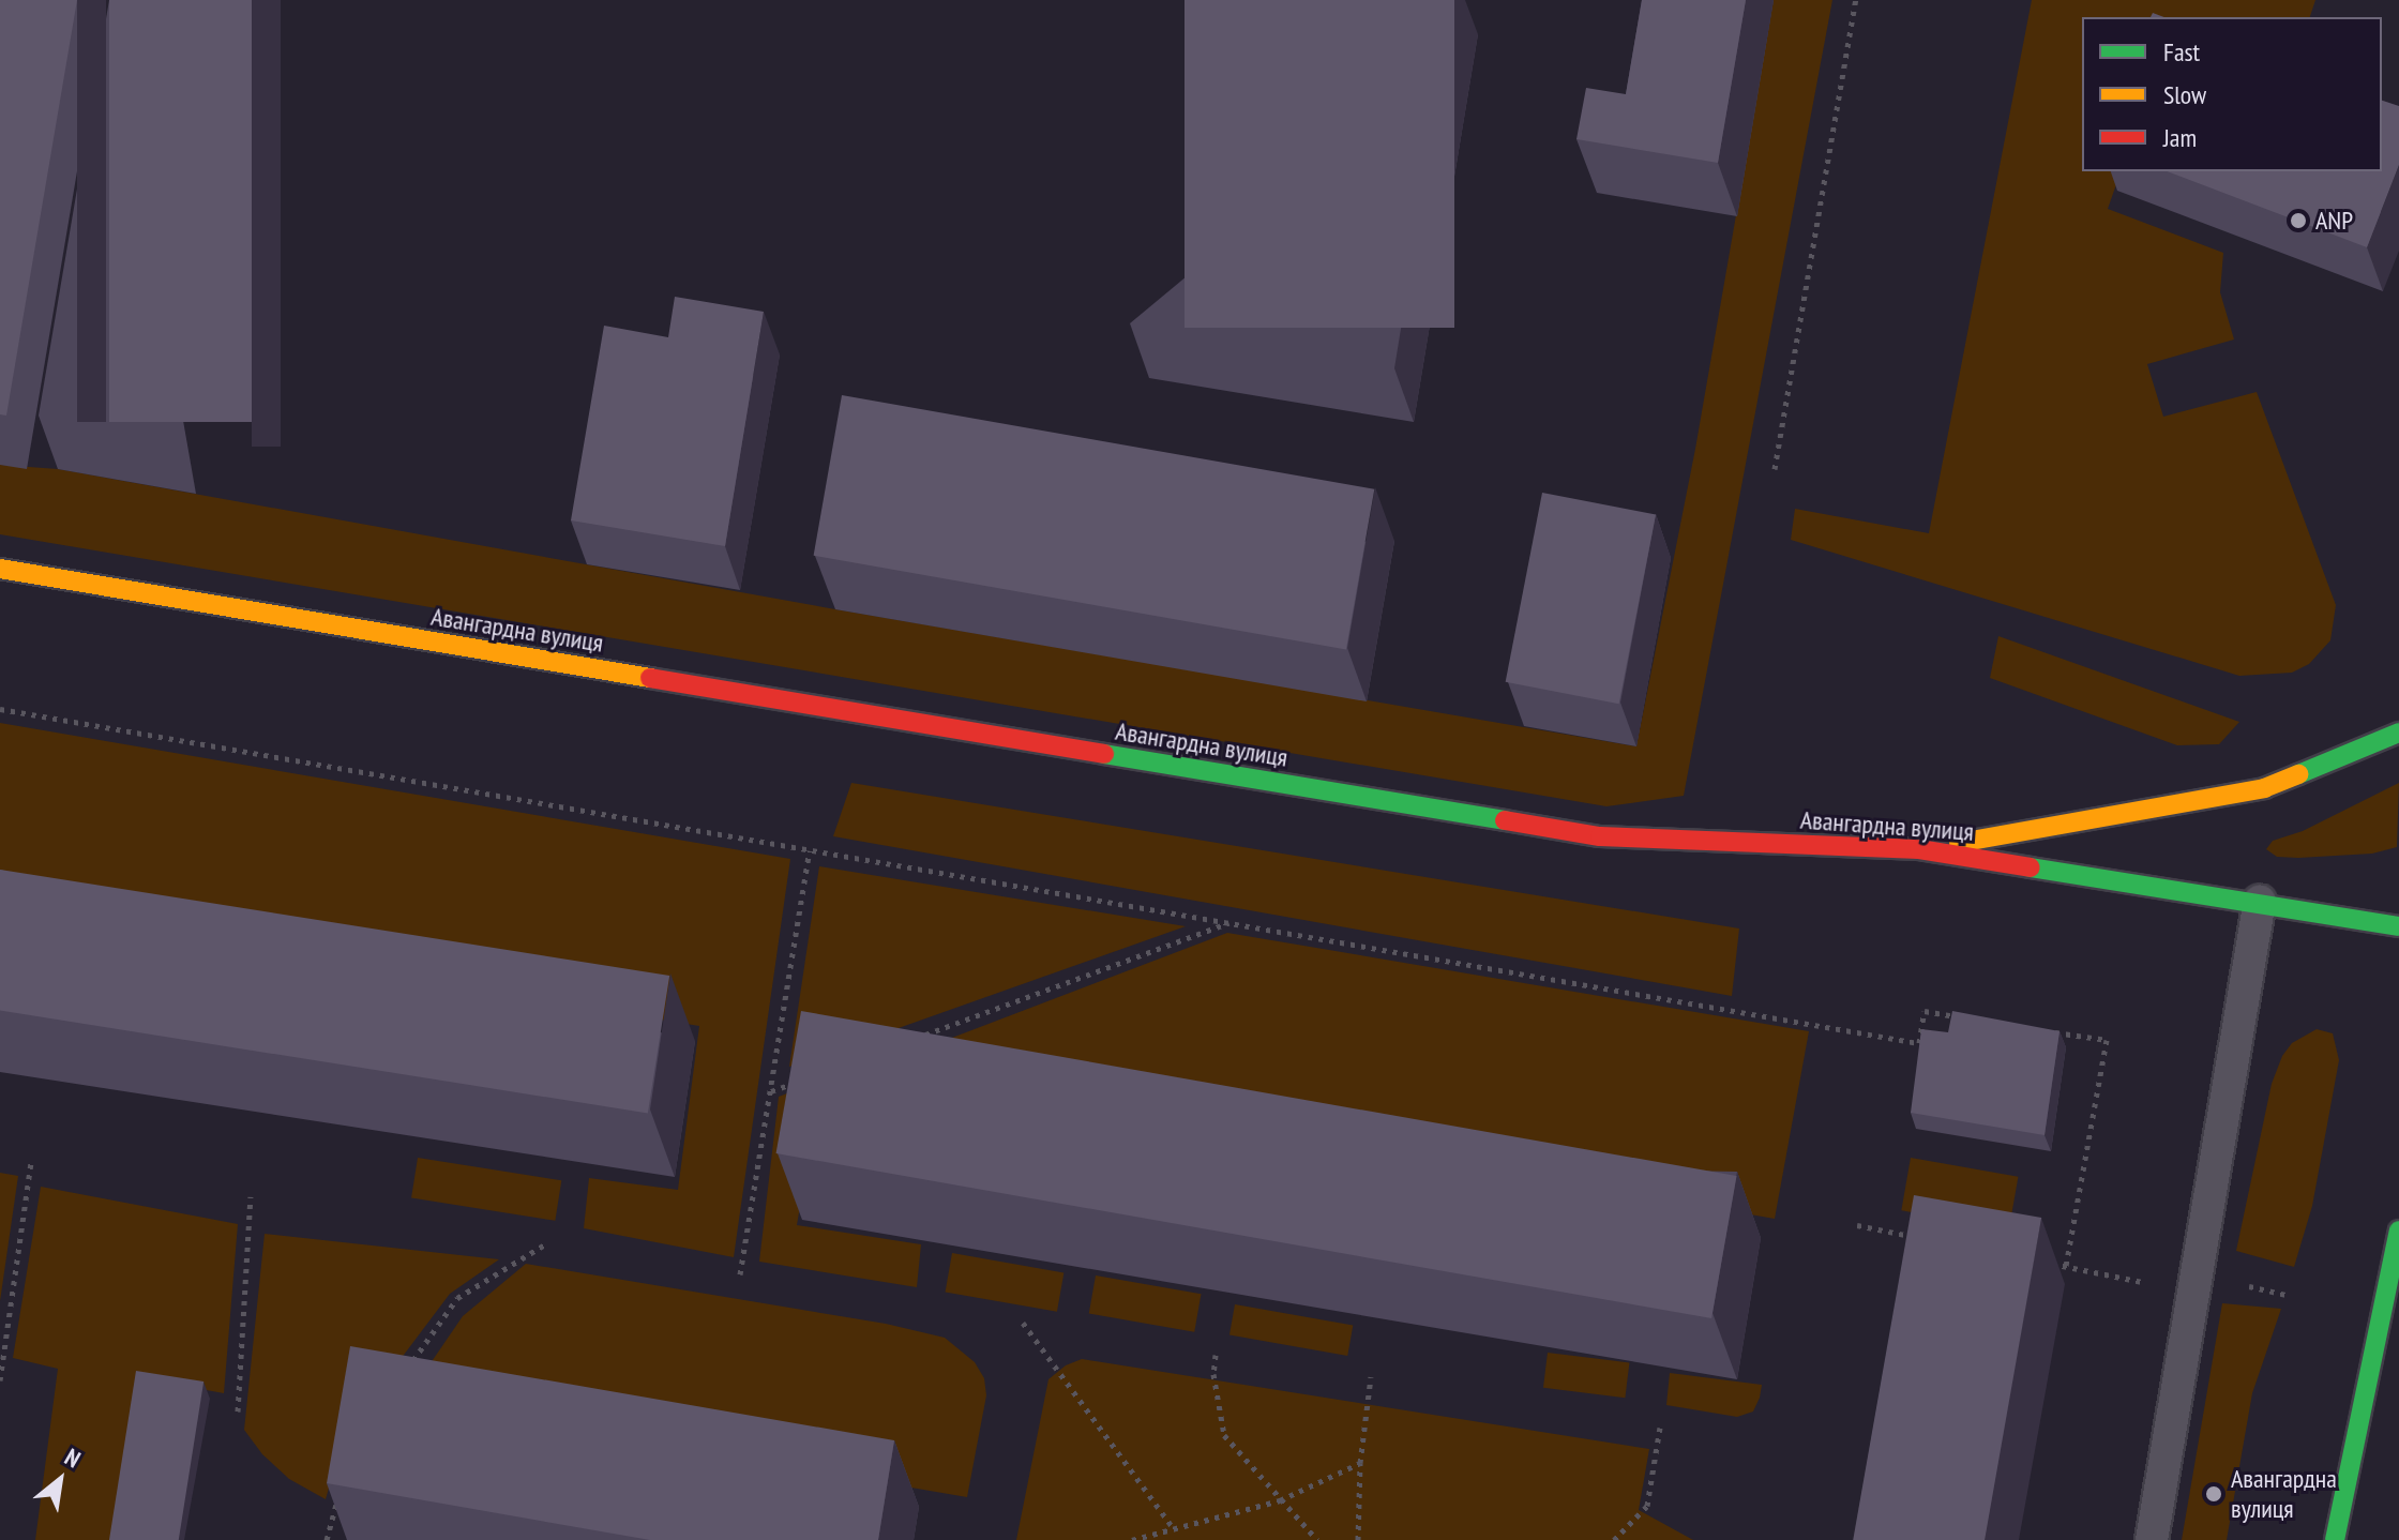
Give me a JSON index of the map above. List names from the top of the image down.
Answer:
{
  "streets": {
    "street": ["Авангардна вулиця"]
  },
  "places": ["ANP", "Авангардна вулиця"],
  "legend": ["Fast", "Slow", "Jam"],
  "north": "top right"
}
